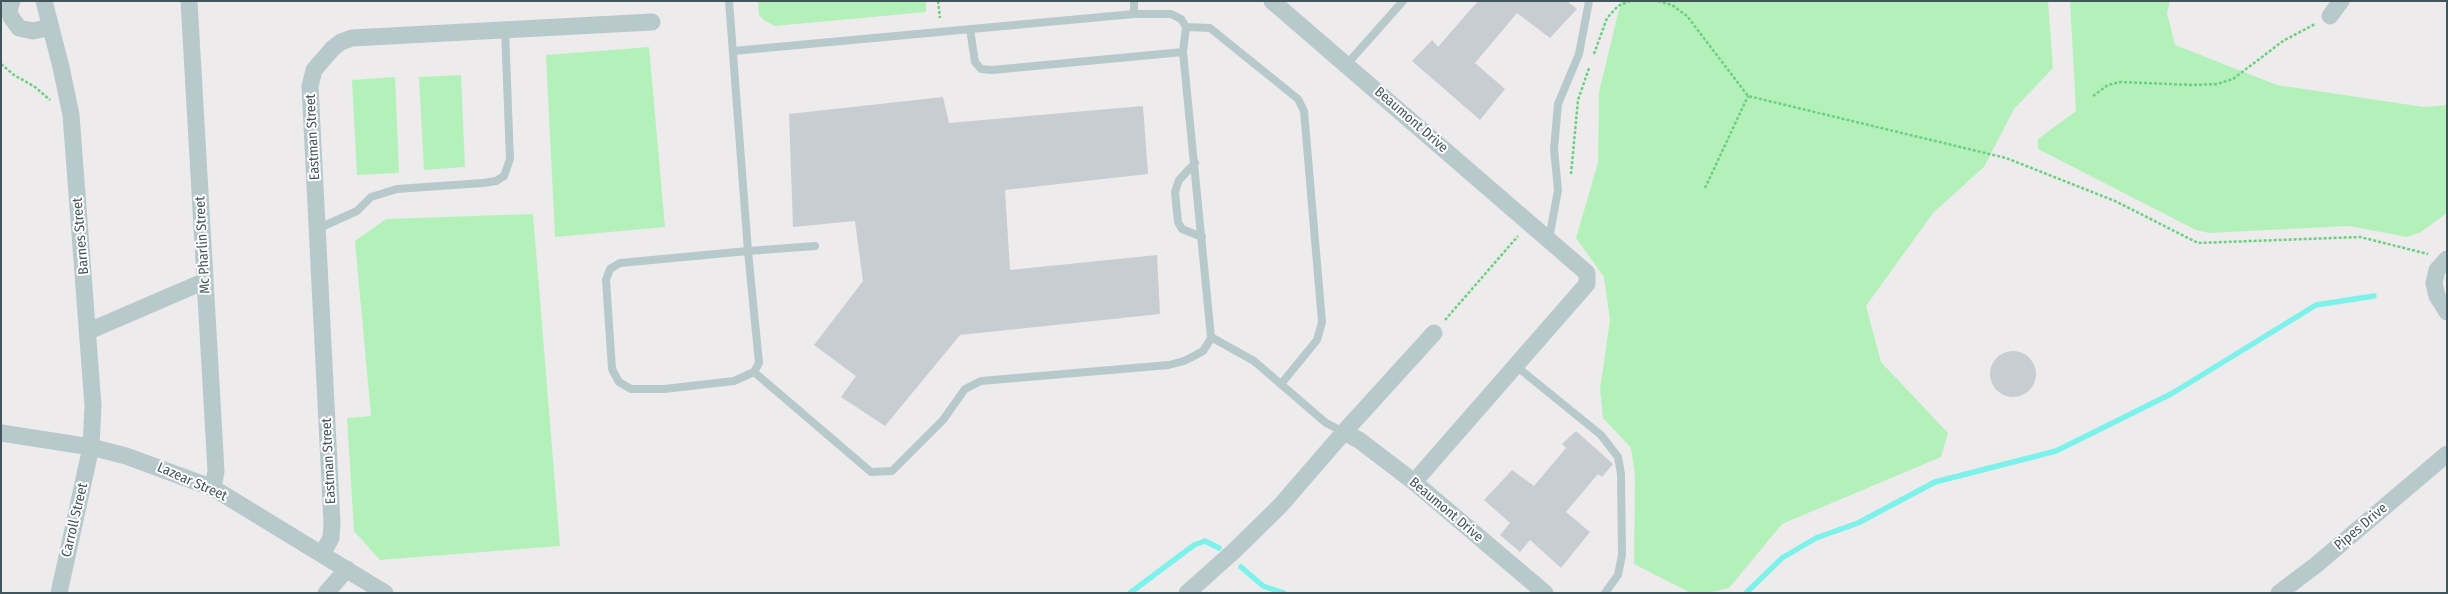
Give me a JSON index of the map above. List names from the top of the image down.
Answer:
{
  "streets": {
    "street": [
      "Beaumont Drive",
      "Eastman Street",
      "Barnes Street",
      "Mc Pharlin Street",
      "Lazear Street",
      "Carroll Street",
      "Pipes Drive"
    ]
  },
  "crossings": [
    ["Eastman Street", "Lazear Street"],
    ["Barnes Street", "Lazear Street"],
    ["Barnes Street", "Carroll Street"],
    ["Mc Pharlin Street", "Lazear Street"],
    ["Lazear Street", "Carroll Street"]
  ]
}
